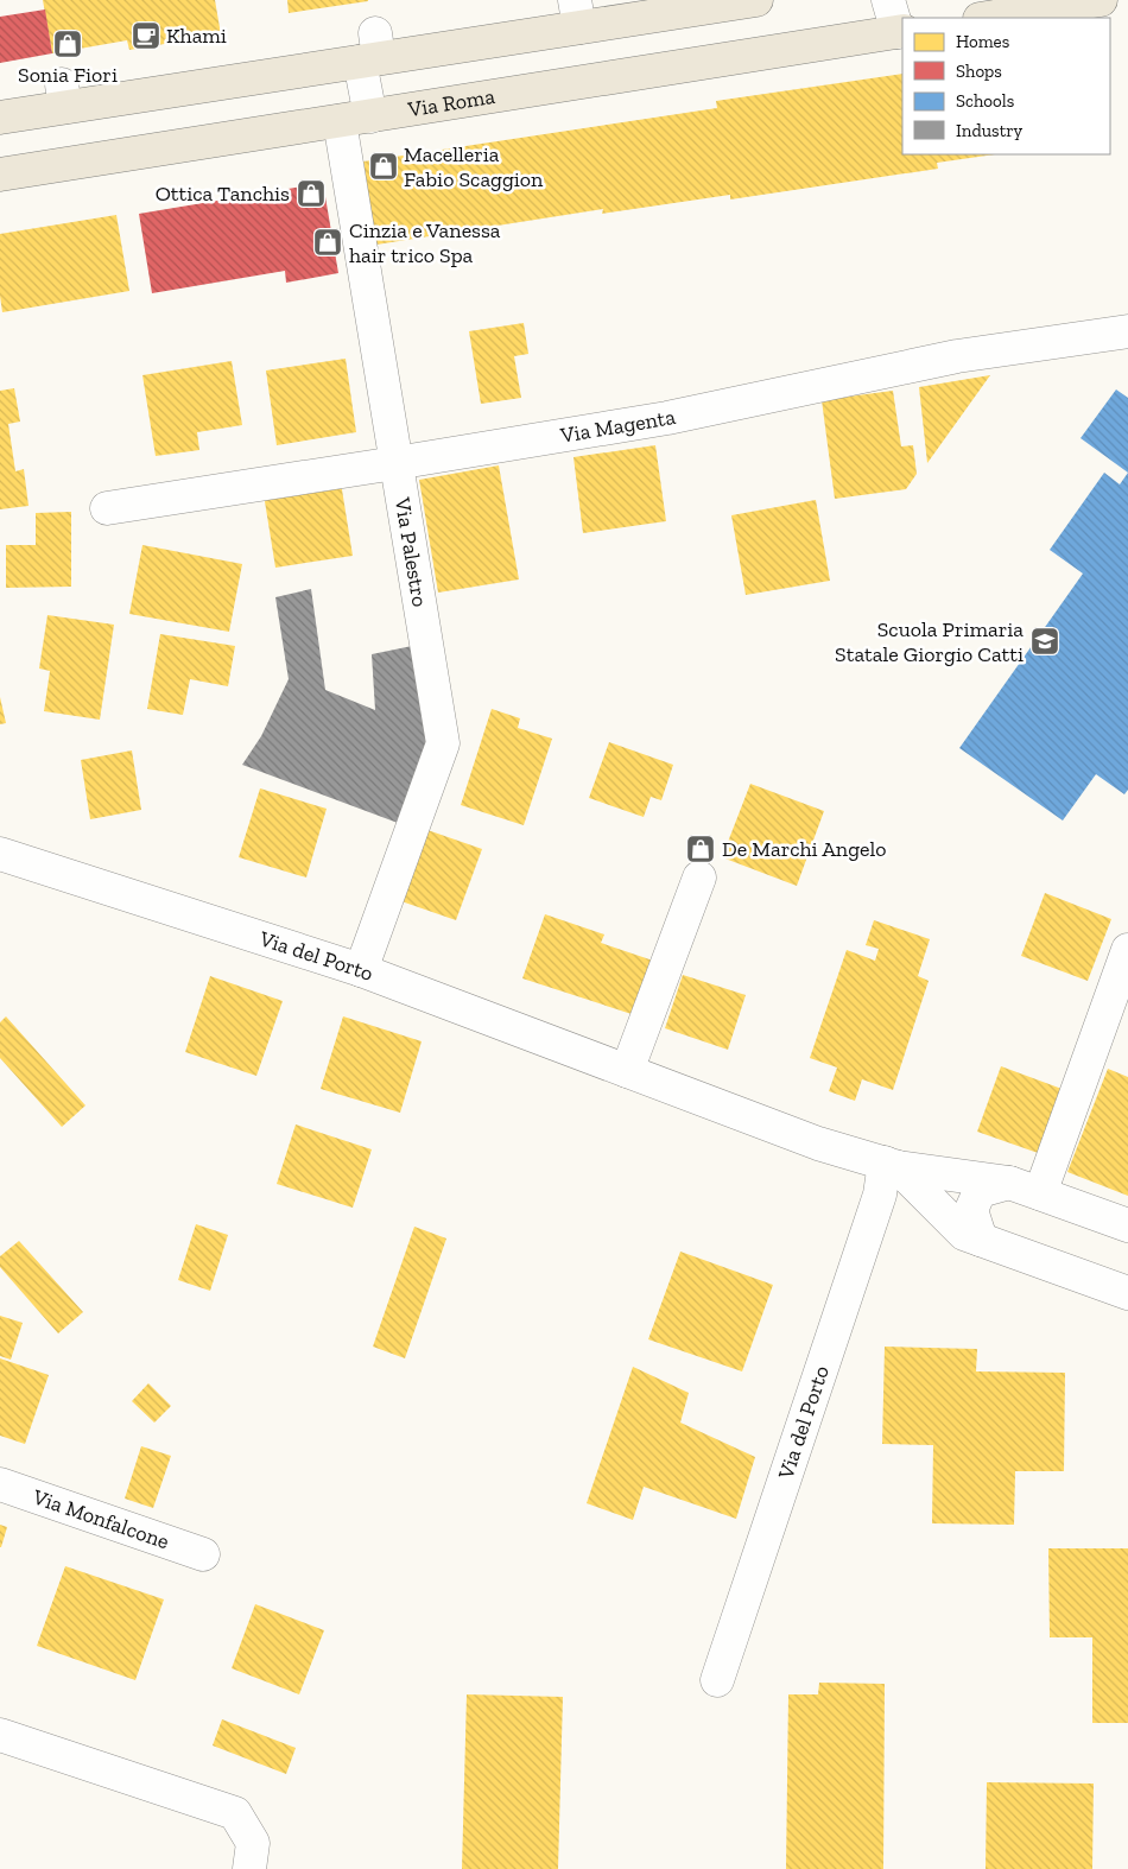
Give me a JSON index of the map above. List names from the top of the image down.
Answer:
{
  "streets": {
    "main road": ["Via Roma"],
    "street": [
      "Via Magenta",
      "Via Palestro",
      "Via del Porto",
      "Via Monfalcone"
    ]
  },
  "crossings": [
    ["Via Roma", "Via Palestro"],
    ["Via Magenta", "Via Palestro"],
    ["Via Palestro", "Via del Porto"]
  ],
  "places": {
    "cafe": ["Khami"],
    "shop": [
      "Sonia Fiori",
      "Macelleria Fabio Scaggion",
      "Ottica Tanchis",
      "Cinzia e Vanessa hair trico Spa",
      "De Marchi Angelo"
    ],
    "school or university": ["Scuola Primaria Statale Giorgio Catti"]
  },
  "legend": [
    "Homes",
    "Shops",
    "Schools",
    "Industry"
  ]
}
